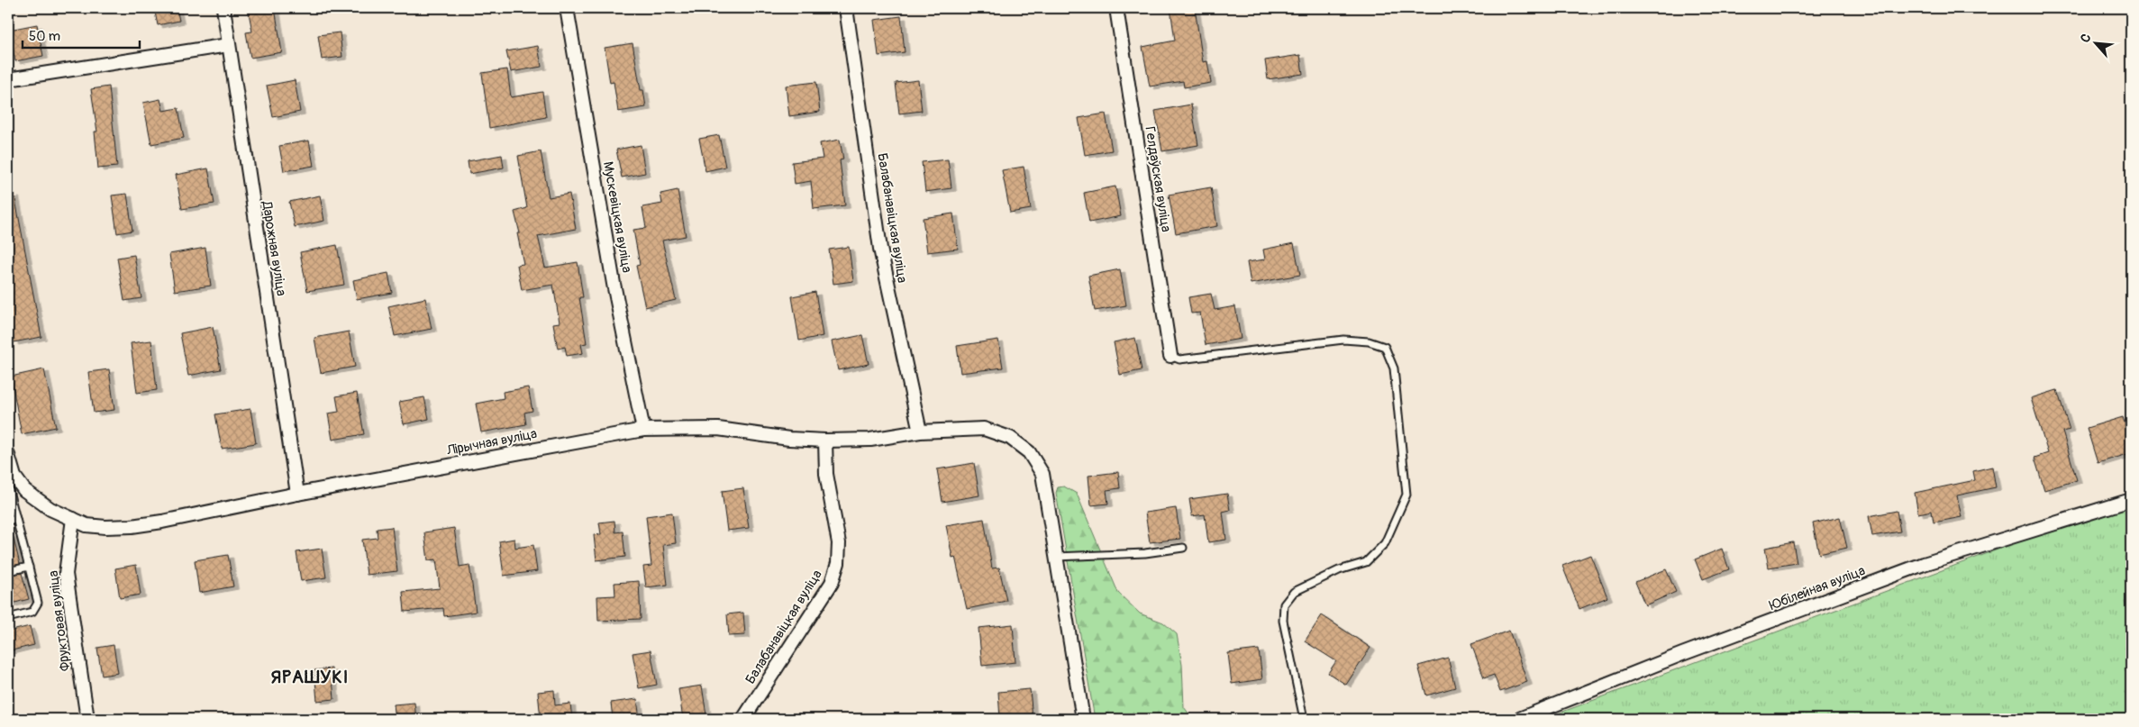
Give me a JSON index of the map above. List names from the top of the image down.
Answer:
{
  "streets": {
    "street": [
      "Гелдаўская вуліца",
      "Мускевіцкая вуліца",
      "Балабанавіцкая вуліца",
      "Дарожная вуліца",
      "Лірычная вуліца",
      "Юбілейная вуліца",
      "Фруктовая вуліца"
    ]
  },
  "crossings": [
    ["Мускевіцкая вуліца", "Лірычная вуліца"],
    ["Балабанавіцкая вуліца", "Лірычная вуліца"],
    ["Дарожная вуліца", "Лірычная вуліца"],
    ["Лірычная вуліца", "Фруктовая вуліца"]
  ],
  "districts": ["ЯРАШУКІ"],
  "scale_bar": "50 m",
  "north": "top left"
}
